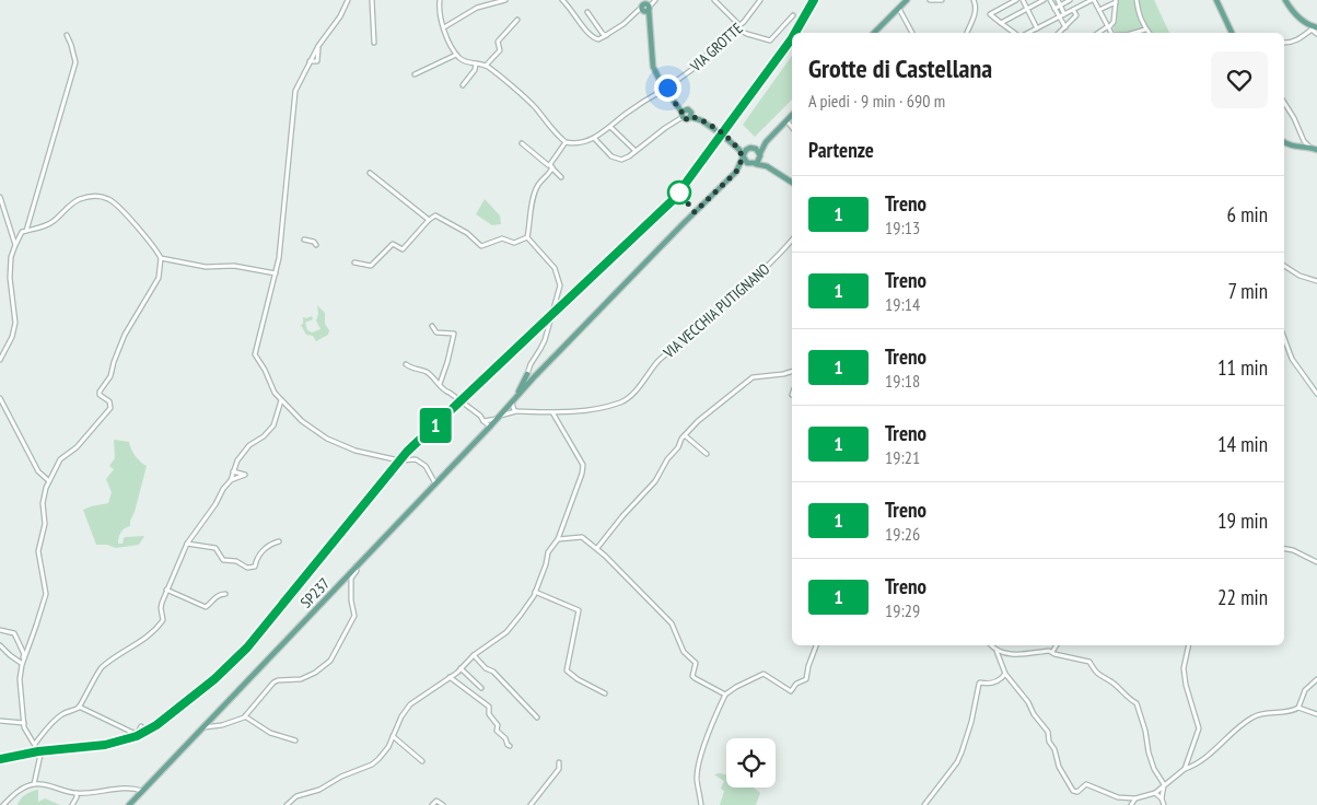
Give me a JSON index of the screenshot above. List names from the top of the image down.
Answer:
{
  "streets": {
    "main road": ["SP237"],
    "street": ["VIA GROTTE", "VIA VECCHIA PUTIGNANO"]
  },
  "crossings": [
    ["VIA VECCHIA PUTIGNANO", "SP237"]
  ],
  "page": {
    "on_map": "1",
    "heading": [
      ["Grotte di Castellana", "A piedi · 9 min · 690 m"],
      "Partenze"
    ],
    "list": [
      {
        "mark": "1",
        "name": "Treno",
        "note": "19:13",
        "value": "6 min"
      },
      {
        "mark": "1",
        "name": "Treno",
        "note": "19:14",
        "value": "7 min"
      },
      {
        "mark": "1",
        "name": "Treno",
        "note": "19:18",
        "value": "11 min"
      },
      {
        "mark": "1",
        "name": "Treno",
        "note": "19:21",
        "value": "14 min"
      },
      {
        "mark": "1",
        "name": "Treno",
        "note": "19:26",
        "value": "19 min"
      },
      {
        "mark": "1",
        "name": "Treno",
        "note": "19:29",
        "value": "22 min"
      }
    ]
  }
}
